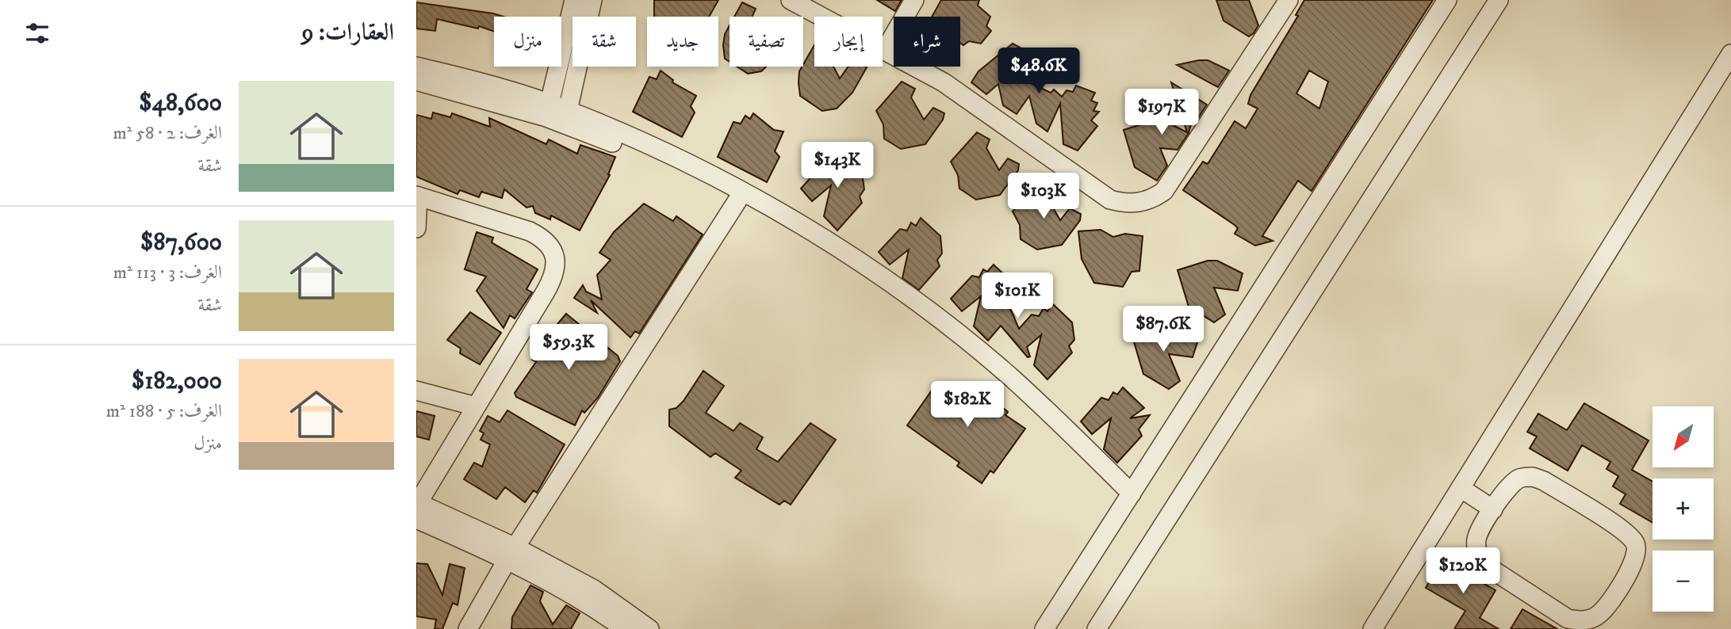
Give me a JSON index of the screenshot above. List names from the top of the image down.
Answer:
{
  "north": "bottom left",
  "page": {
    "heading": "العقارات: 9",
    "chip": [
      "شراء",
      "إيجار",
      "تصفية",
      "جديد",
      "شقة",
      "منزل"
    ],
    "price": [
      "$48.6K",
      "$197K",
      "$143K",
      "$103K",
      "$101K",
      "$87.6K",
      "$59.3K",
      "$182K",
      "$120K"
    ],
    "list": [
      {
        "name": "$48,600",
        "note": "الغرف: 2 · 58 m² · شقة"
      },
      {
        "name": "$87,600",
        "note": "الغرف: 3 · 113 m² · شقة"
      },
      {
        "name": "$182,000",
        "note": "الغرف: 5 · 188 m² · منزل"
      }
    ],
    "map_buttons": ["+", "−"]
  }
}
